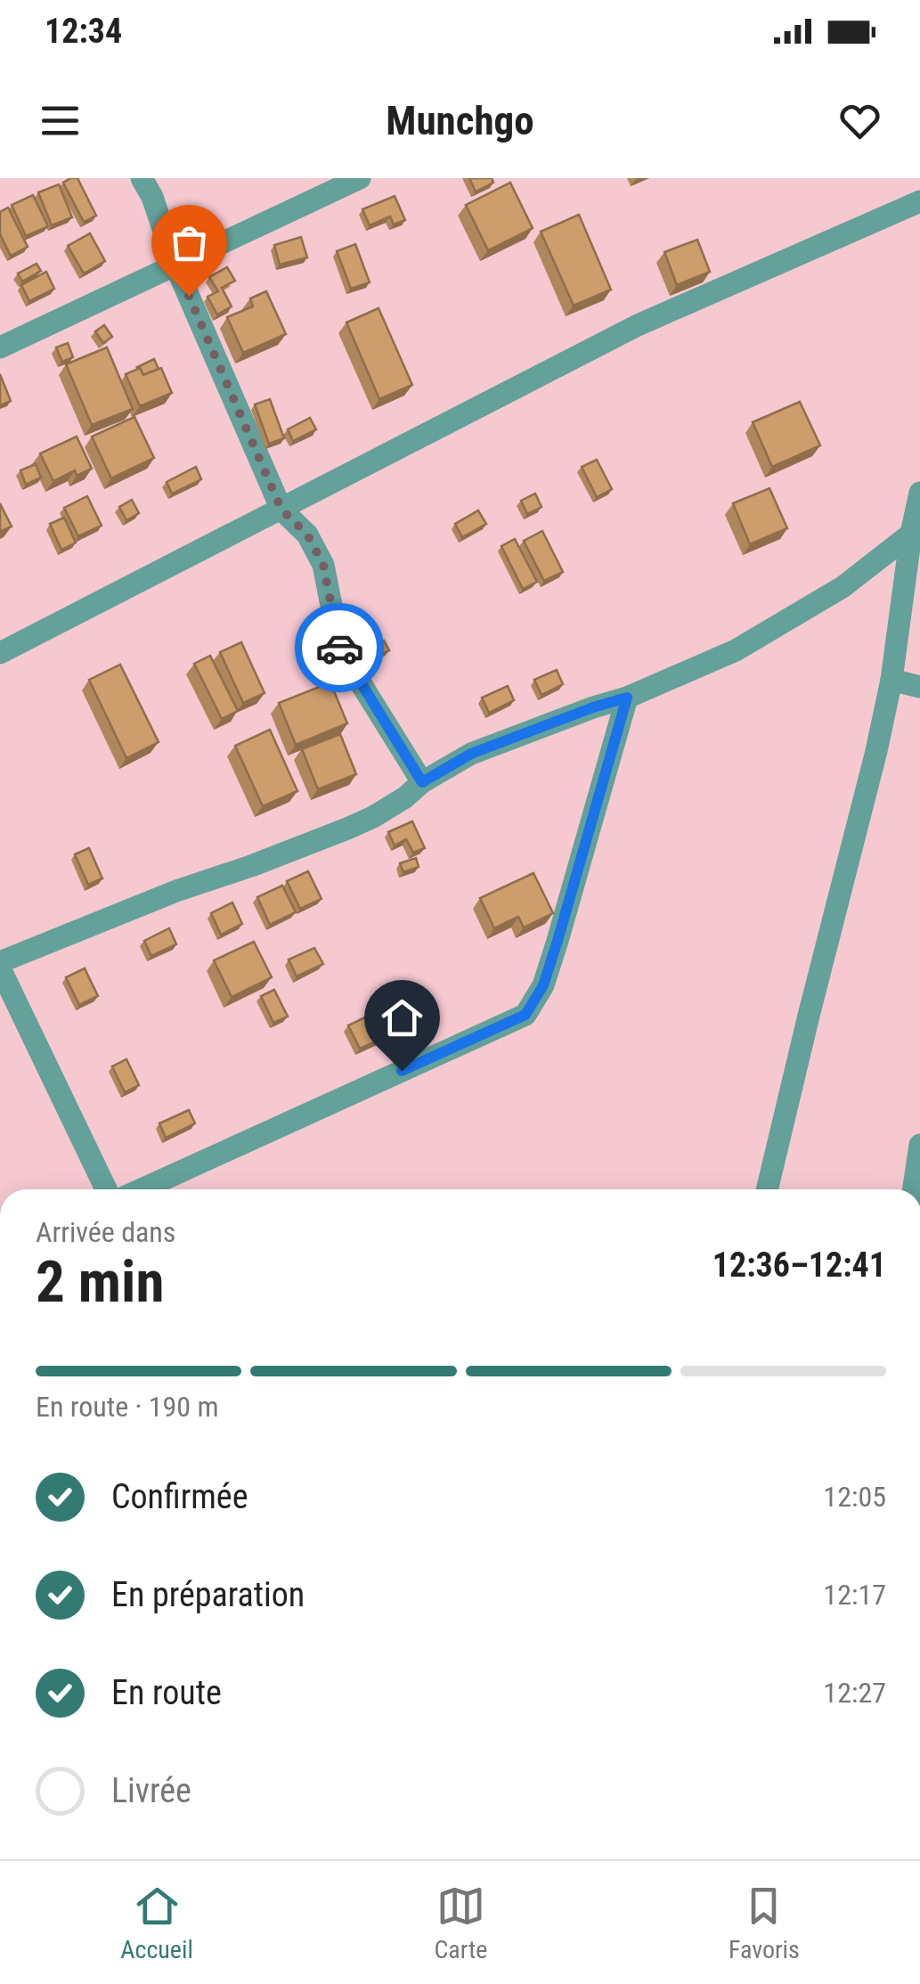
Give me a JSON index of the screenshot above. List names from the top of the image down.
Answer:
{
  "page": {
    "status": "12:34",
    "header": "Munchgo",
    "heading": ["2 min", "Arrivée dans", "12:36–12:41"],
    "bar": "En route · 190 m",
    "list": [
      ["Confirmée", "12:05"],
      ["En préparation", "12:17"],
      ["En route", "12:27"],
      "Livrée"
    ],
    "tabs": ["Accueil", "Carte", "Favoris"]
  }
}
